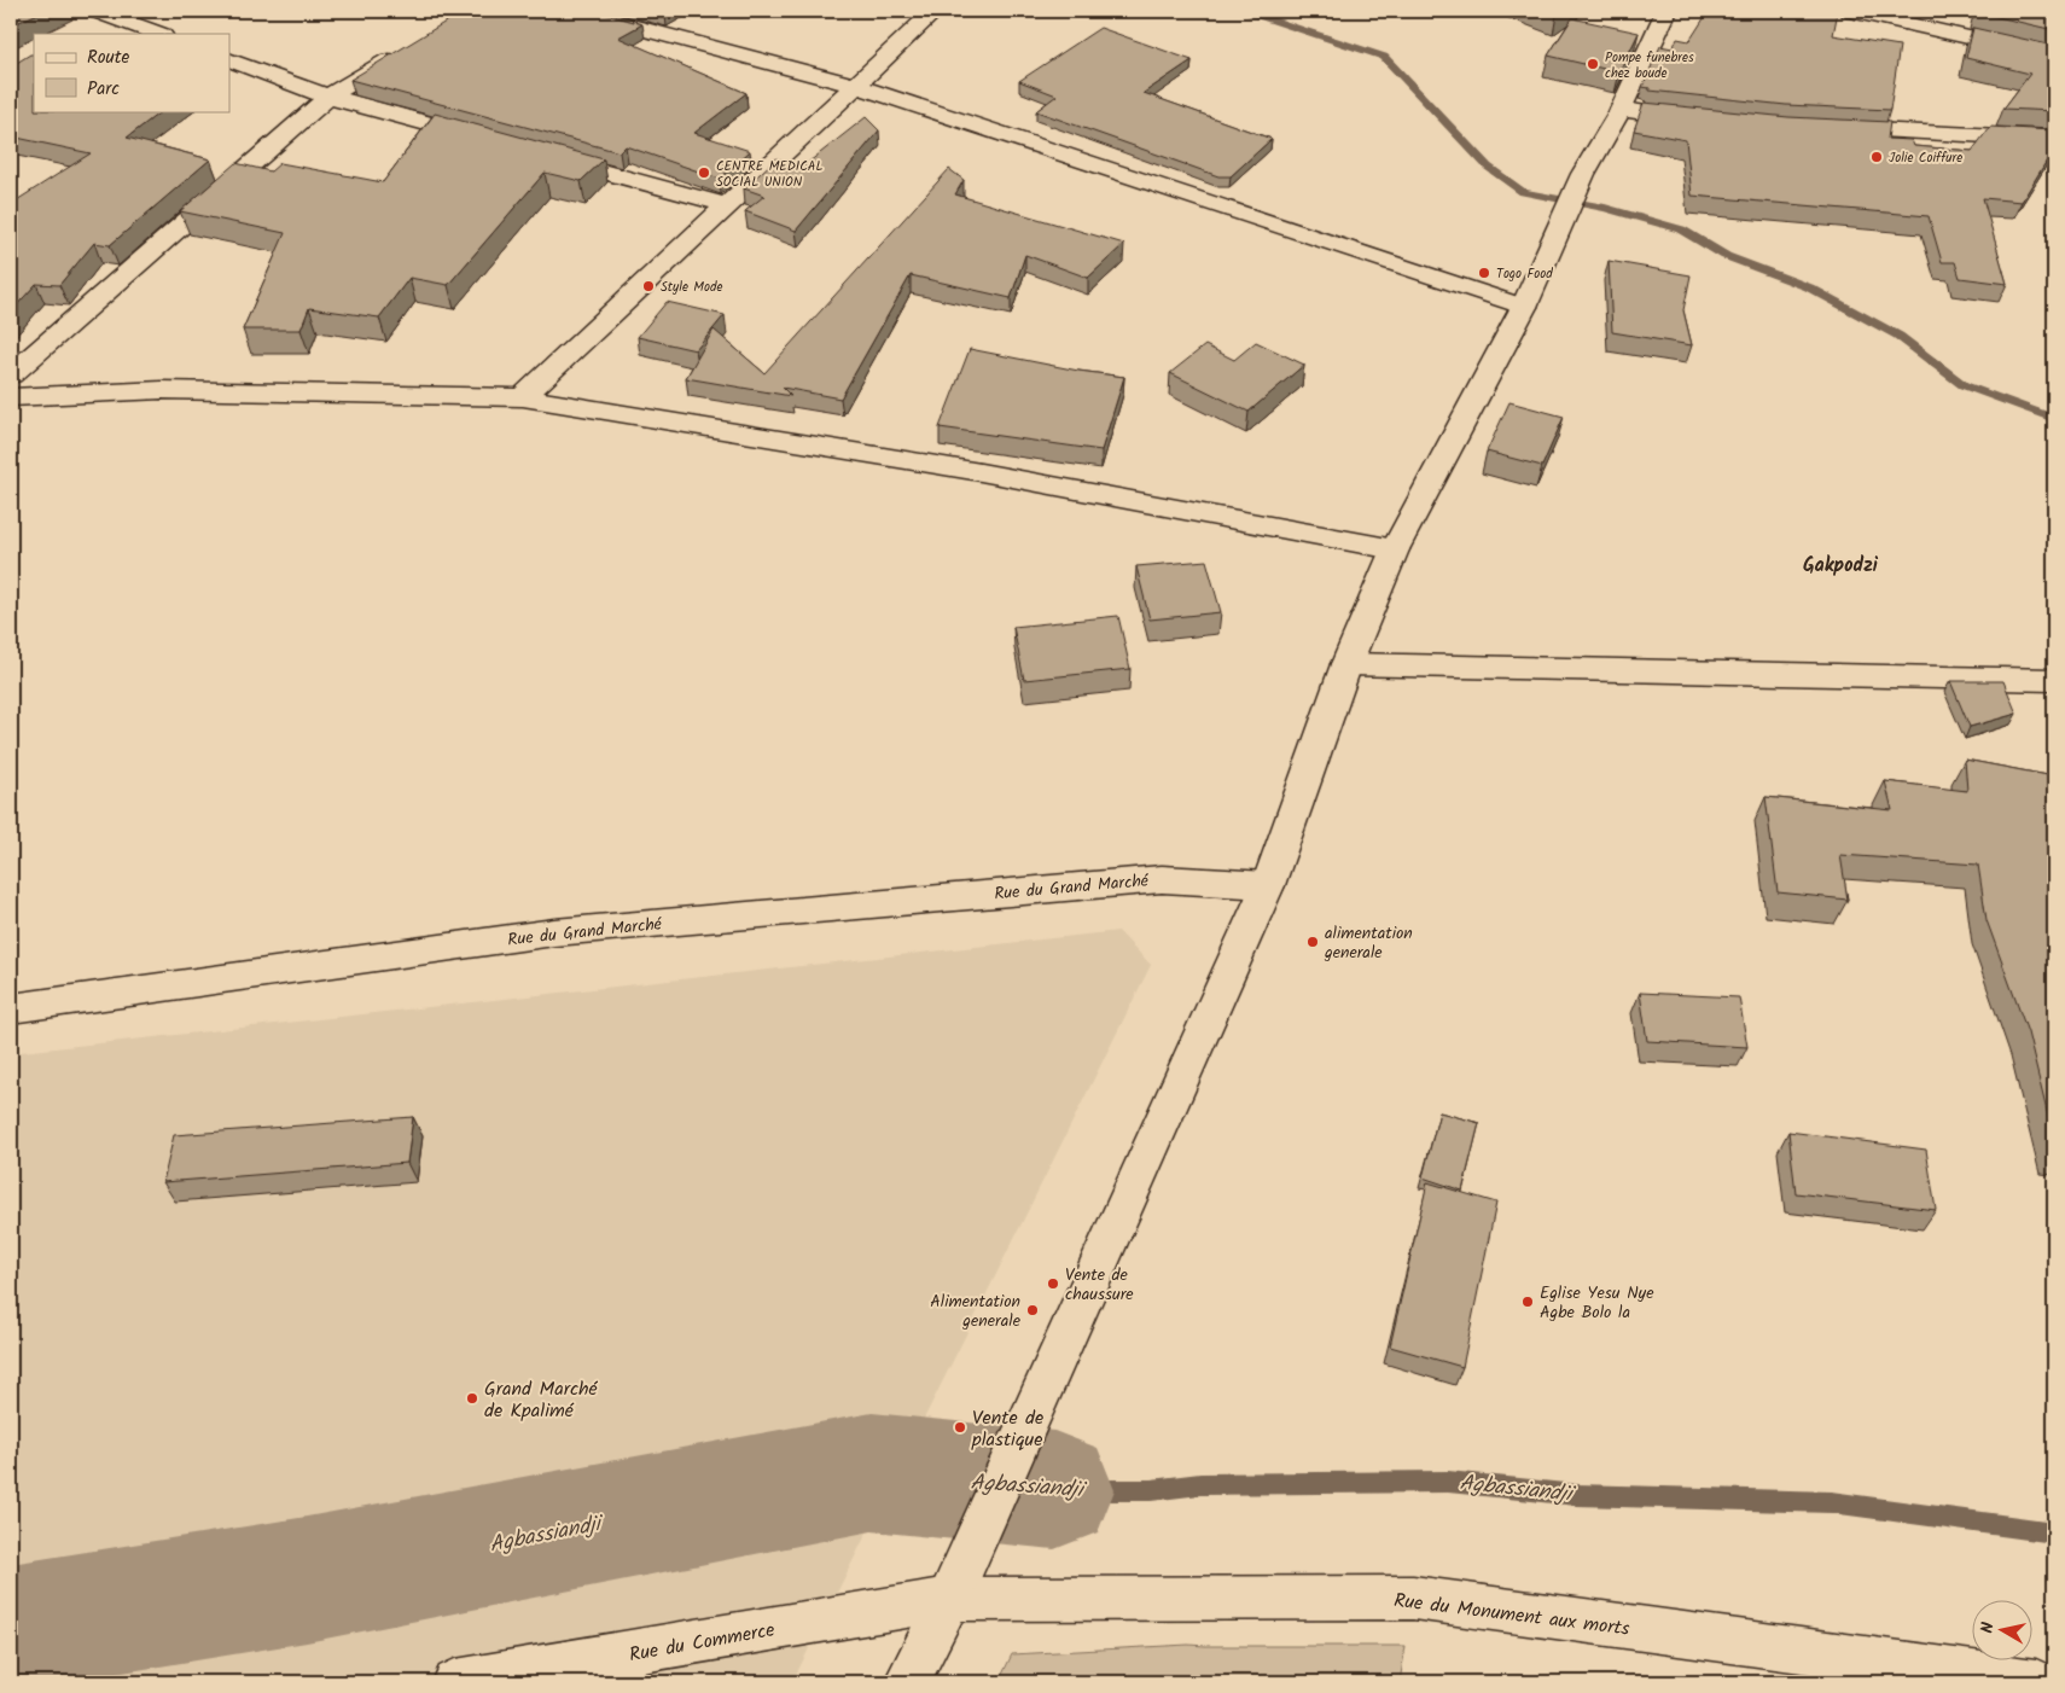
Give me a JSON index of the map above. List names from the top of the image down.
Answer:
{
  "streets": {
    "street": ["Rue du Grand Marché", "Rue du Monument aux morts", "Rue du Commerce"]
  },
  "crossings": [
    ["Rue du Monument aux morts", "Rue du Commerce"]
  ],
  "districts": ["Gakpodzi"],
  "water": ["Agbassiandji"],
  "places": [
    "Pompe funebres chez boude",
    "Jolie Coiffure",
    "CENTRE MEDICAL SOCIAL UNION",
    "Togo Food",
    "Style Mode",
    "alimentation generale",
    "Vente de chaussure",
    "Eglise Yesu Nye Agbe Bolo la",
    "Alimentation generale",
    "Grand Marché de Kpalimé",
    "Vente de plastique"
  ],
  "legend": ["Route", "Parc"],
  "north": "left"
}
